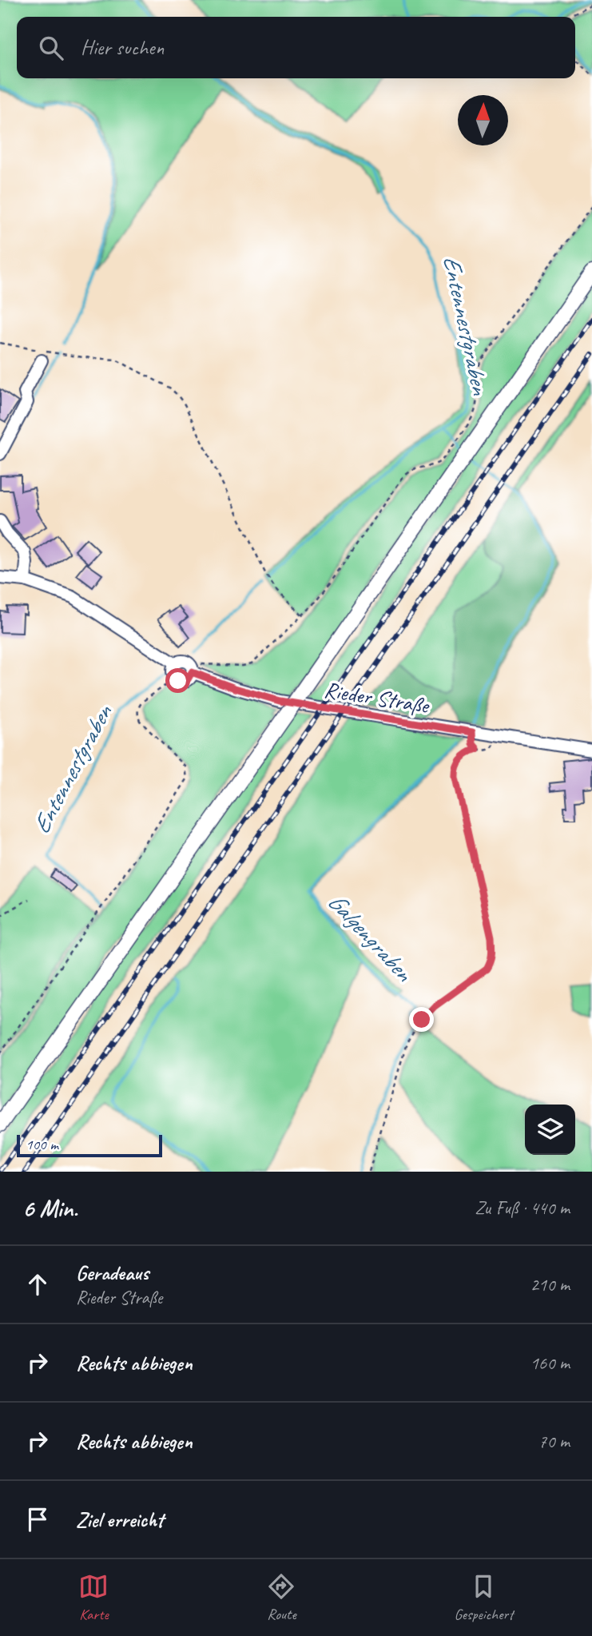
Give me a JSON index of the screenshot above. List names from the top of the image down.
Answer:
{
  "streets": {
    "street": ["Rieder Straße"]
  },
  "water": ["Entennestgraben", "Galgengraben"],
  "scale_bar": "100 m",
  "north": "top",
  "page": {
    "search": "Hier suchen",
    "scale": "100 m",
    "heading": ["6 Min.", "Zu Fuß · 440 m"],
    "list": [
      ["Geradeaus", "Rieder Straße", "210 m"],
      ["Rechts abbiegen", "160 m"],
      ["Rechts abbiegen", "70 m"],
      "Ziel erreicht"
    ],
    "nav": ["Karte", "Route", "Gespeichert"]
  }
}
